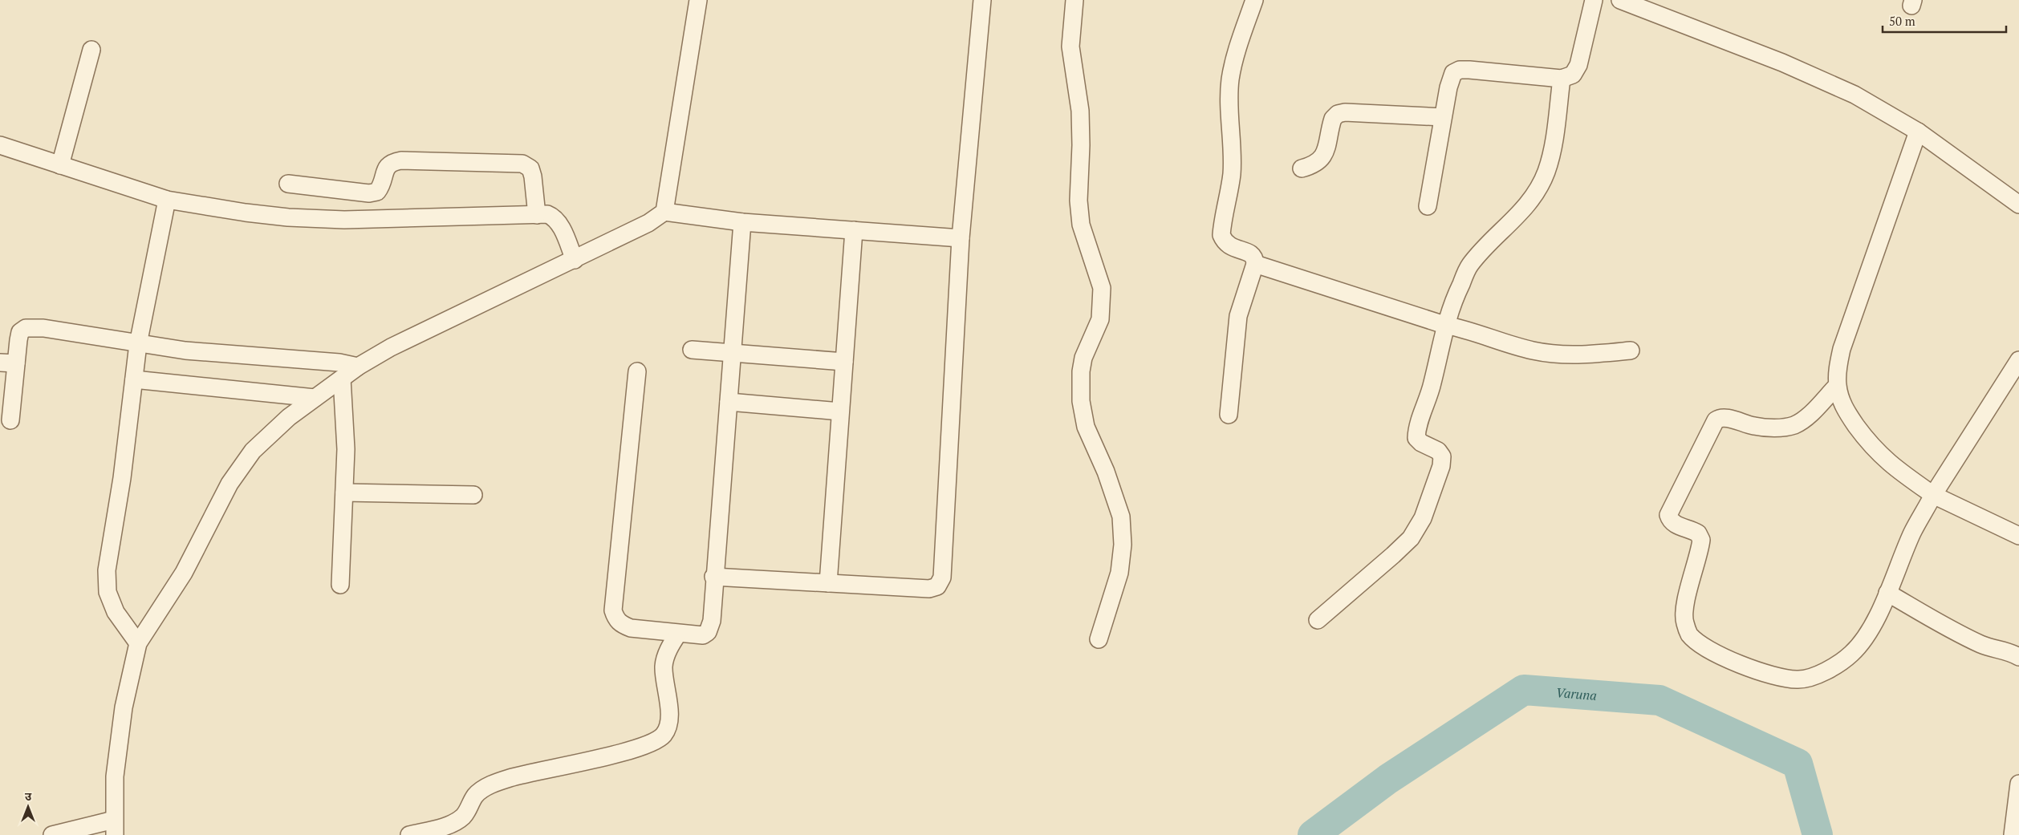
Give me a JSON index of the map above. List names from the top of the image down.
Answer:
{
  "water": ["Varuna"],
  "scale_bar": "50 m",
  "north": "top"
}
